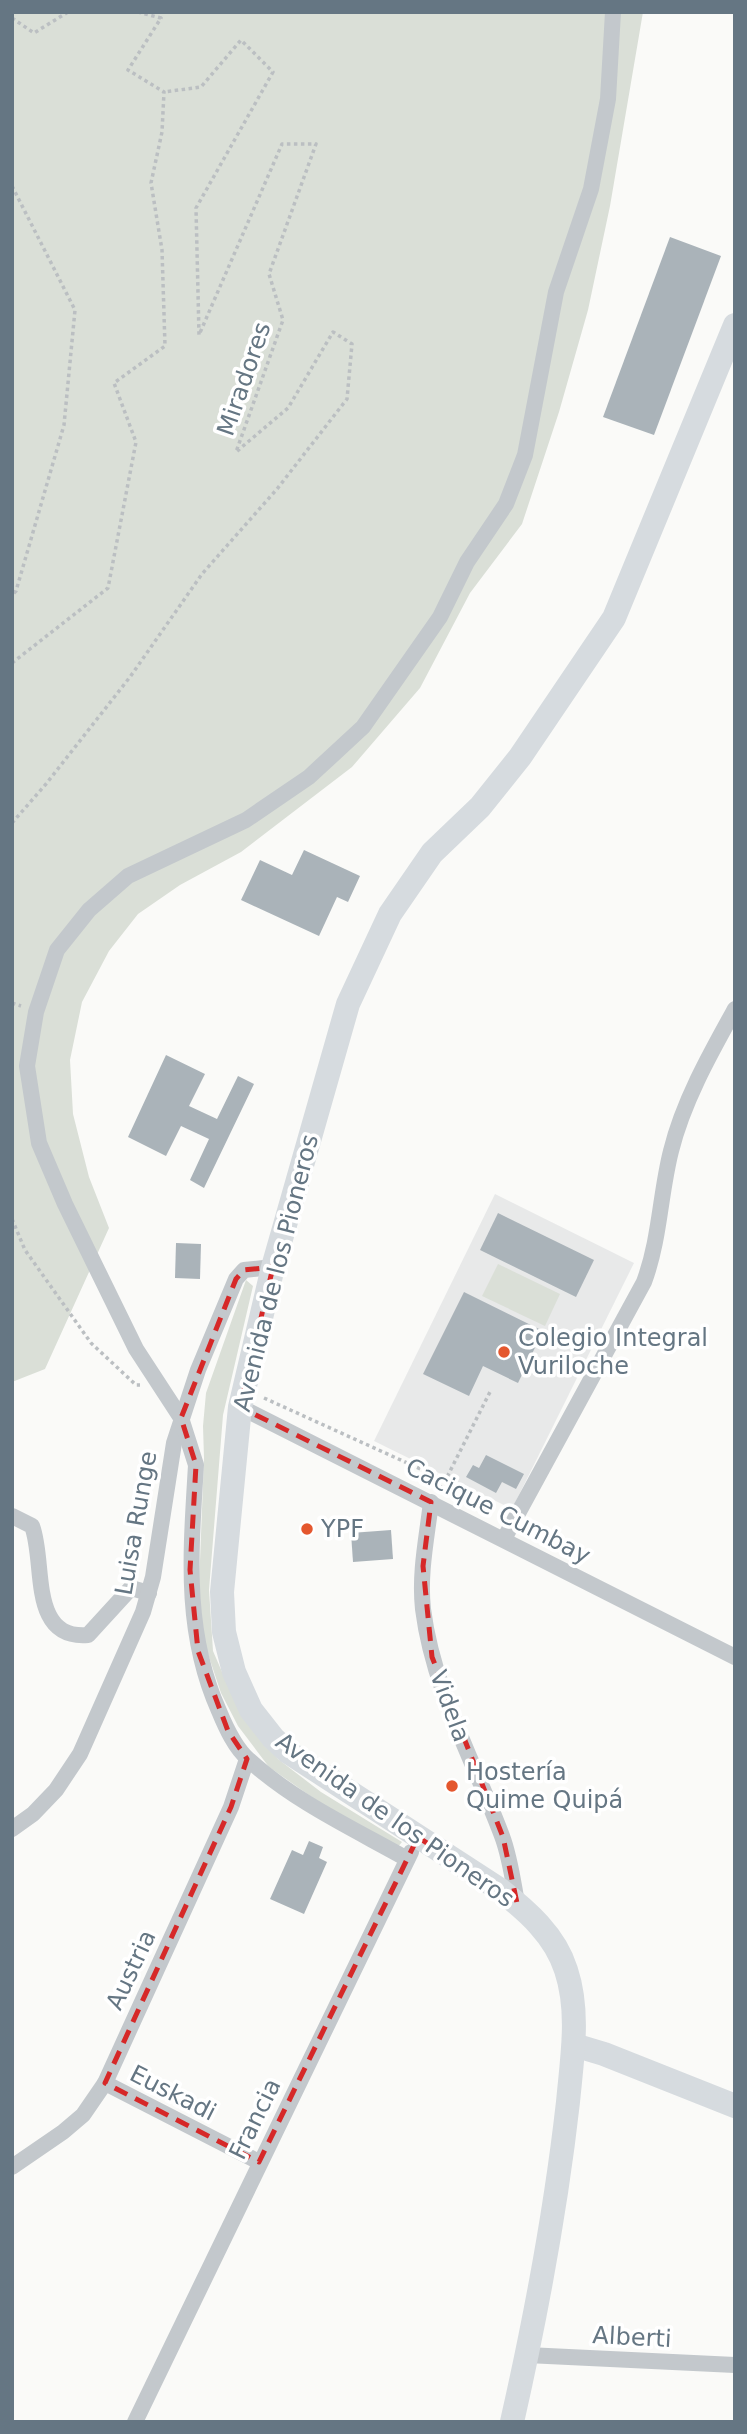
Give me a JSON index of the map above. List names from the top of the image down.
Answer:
{
  "streets": {
    "main road": ["Avenida de los Pioneros"],
    "street": [
      "Cacique Cumbay",
      "Luisa Runge",
      "Videla",
      "Austria",
      "Euskadi",
      "Francia",
      "Alberti"
    ],
    "path": ["Miradores"]
  },
  "crossings": [
    ["Avenida de los Pioneros", "Cacique Cumbay"],
    ["Avenida de los Pioneros", "Luisa Runge"],
    ["Avenida de los Pioneros", "Videla"],
    ["Avenida de los Pioneros", "Francia"],
    ["Avenida de los Pioneros", "Alberti"],
    ["Cacique Cumbay", "Videla"],
    ["Austria", "Euskadi"],
    ["Euskadi", "Francia"]
  ],
  "places": ["Colegio Integral Vuriloche", "YPF", "Hostería Quime Quipá"]
}
